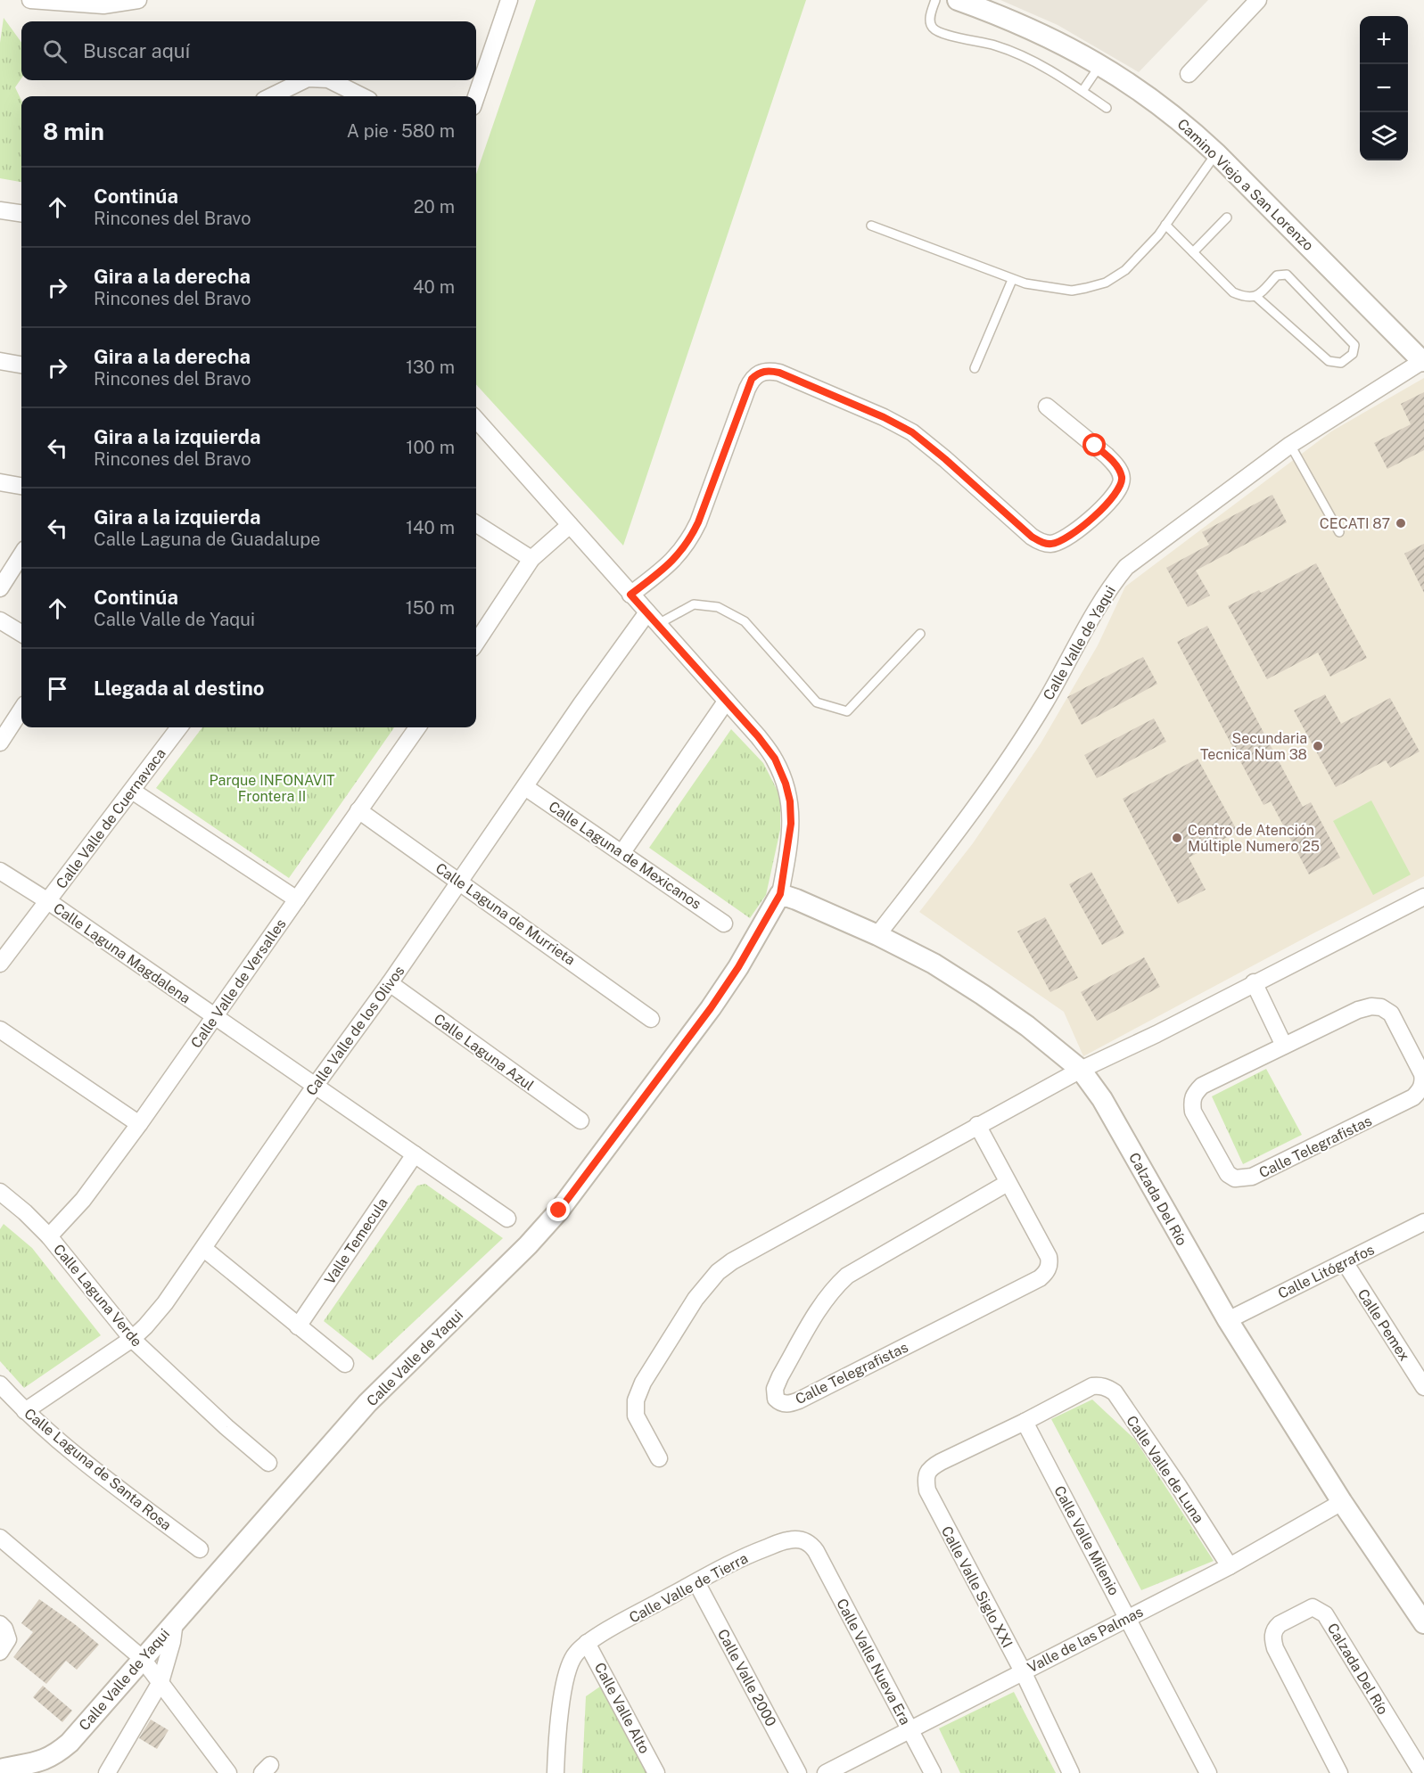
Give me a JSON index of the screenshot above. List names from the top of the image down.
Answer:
{
  "streets": {
    "street": [
      "Camino Viejo a San Lorenzo",
      "Calle Valle de Yaqui",
      "Calle Valle de Cuernavaca",
      "Calle Laguna de Mexicanos",
      "Calle Laguna de Murrieta",
      "Calle Laguna Magdalena",
      "Calle Valle de Versalles",
      "Calle Valle de los Olivos",
      "Calle Laguna Azul",
      "Calle Telegrafistas",
      "Calzada Del Río",
      "Valle Temecula",
      "Calle Litógrafos",
      "Calle Laguna Verde",
      "Calle Pemex",
      "Calle Laguna de Santa Rosa",
      "Calle Valle de Luna",
      "Calle Valle Milenio",
      "Calle Valle Siglo XXI",
      "Calle Valle de Tierra",
      "Valle de las Palmas",
      "Calle Valle Nueva Era",
      "Calle Valle 2000",
      "Calle Valle Alto"
    ]
  },
  "crossings": [
    ["Camino Viejo a San Lorenzo", "Calle Valle de Yaqui"],
    ["Calle Valle de Yaqui", "Calzada Del Río"],
    ["Calle Valle de Cuernavaca", "Calle Laguna Magdalena"],
    ["Calle Laguna de Mexicanos", "Calle Valle de los Olivos"],
    ["Calle Laguna de Murrieta", "Calle Valle de Versalles"],
    ["Calle Laguna de Murrieta", "Calle Valle de los Olivos"],
    ["Calle Laguna Magdalena", "Calle Valle de Versalles"],
    ["Calle Laguna Magdalena", "Calle Valle de los Olivos"],
    ["Calle Laguna Magdalena", "Valle Temecula"],
    ["Calle Valle de Versalles", "Calle Laguna Verde"],
    ["Calle Valle de los Olivos", "Calle Laguna Azul"],
    ["Calle Valle de los Olivos", "Calle Laguna Verde"],
    ["Calle Valle de los Olivos", "Calle Laguna de Santa Rosa"],
    ["Calzada Del Río", "Calle Litógrafos"],
    ["Calzada Del Río", "Valle de las Palmas"],
    ["Calle Litógrafos", "Calle Pemex"],
    ["Calle Valle de Luna", "Calle Valle Milenio"],
    ["Calle Valle de Luna", "Calle Valle Siglo XXI"],
    ["Calle Valle de Luna", "Valle de las Palmas"],
    ["Calle Valle Milenio", "Calle Valle Siglo XXI"],
    ["Calle Valle Milenio", "Valle de las Palmas"],
    ["Calle Valle Siglo XXI", "Valle de las Palmas"],
    ["Calle Valle de Tierra", "Calle Valle Nueva Era"],
    ["Calle Valle de Tierra", "Calle Valle 2000"],
    ["Calle Valle de Tierra", "Calle Valle Alto"],
    ["Valle de las Palmas", "Calle Valle Nueva Era"]
  ],
  "parks": ["Parque INFONAVIT Frontera II"],
  "places": ["CECATI 87", "Secundaria Tecnica Num 38", "Centro de Atención Múltiple Numero 25"],
  "page": {
    "map_buttons": ["+", "−"],
    "search": "Buscar aquí",
    "heading": ["8 min", "A pie · 580 m"],
    "list": [
      ["Continúa", "Rincones del Bravo", "20 m"],
      ["Gira a la derecha", "Rincones del Bravo", "40 m"],
      ["Gira a la derecha", "Rincones del Bravo", "130 m"],
      ["Gira a la izquierda", "Rincones del Bravo", "100 m"],
      ["Gira a la izquierda", "Calle Laguna de Guadalupe", "140 m"],
      ["Continúa", "Calle Valle de Yaqui", "150 m"],
      "Llegada al destino"
    ]
  }
}
